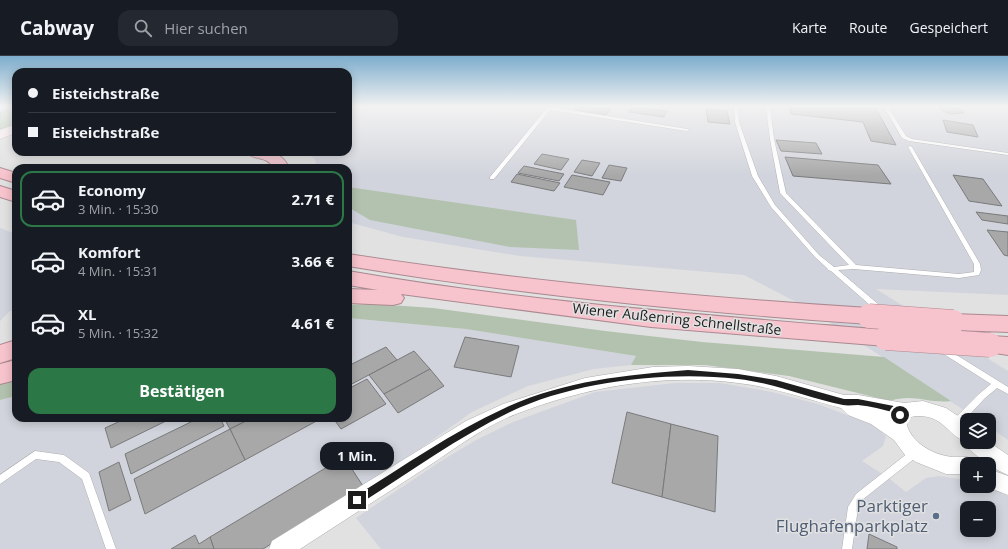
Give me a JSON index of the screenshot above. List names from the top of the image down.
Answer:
{
  "streets": {
    "highway": ["Wiener Außenring Schnellstraße"]
  },
  "places": ["Parktiger Flughafenparkplatz"],
  "page": {
    "header": "Cabway",
    "search": "Hier suchen",
    "nav": ["Karte", "Route", "Gespeichert"],
    "banner": ["Eisteichstraße", "Eisteichstraße"],
    "list": [
      {
        "name": "Economy",
        "note": "3 Min. · 15:30",
        "value": "2.71 €"
      },
      {
        "name": "Komfort",
        "note": "4 Min. · 15:31",
        "value": "3.66 €"
      },
      {
        "name": "XL",
        "note": "5 Min. · 15:32",
        "value": "4.61 €"
      }
    ],
    "buttons": "Bestätigen",
    "map_buttons": ["+", "−"],
    "bubble": "1 Min."
  }
}
